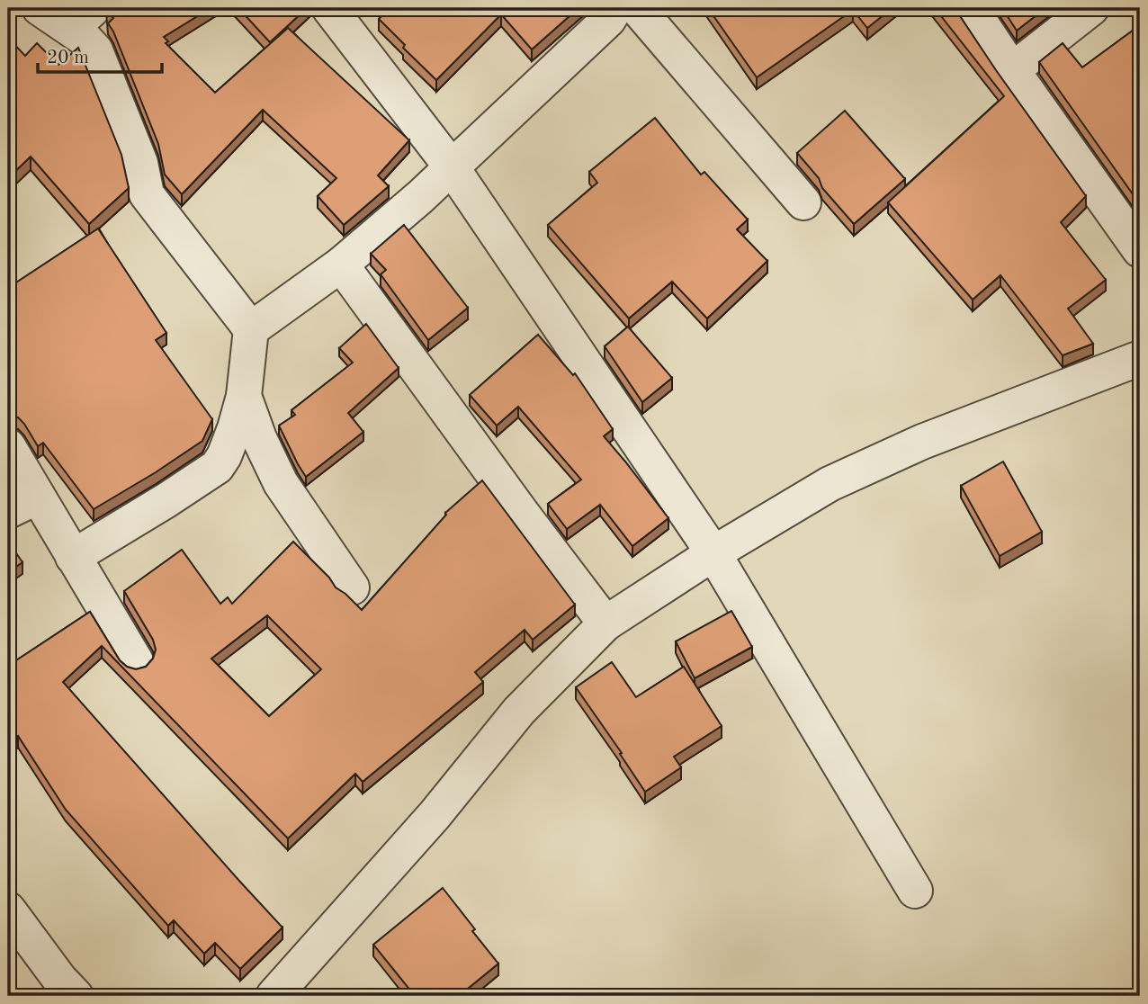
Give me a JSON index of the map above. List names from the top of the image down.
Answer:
{
  "scale_bar": "20 m"
}
